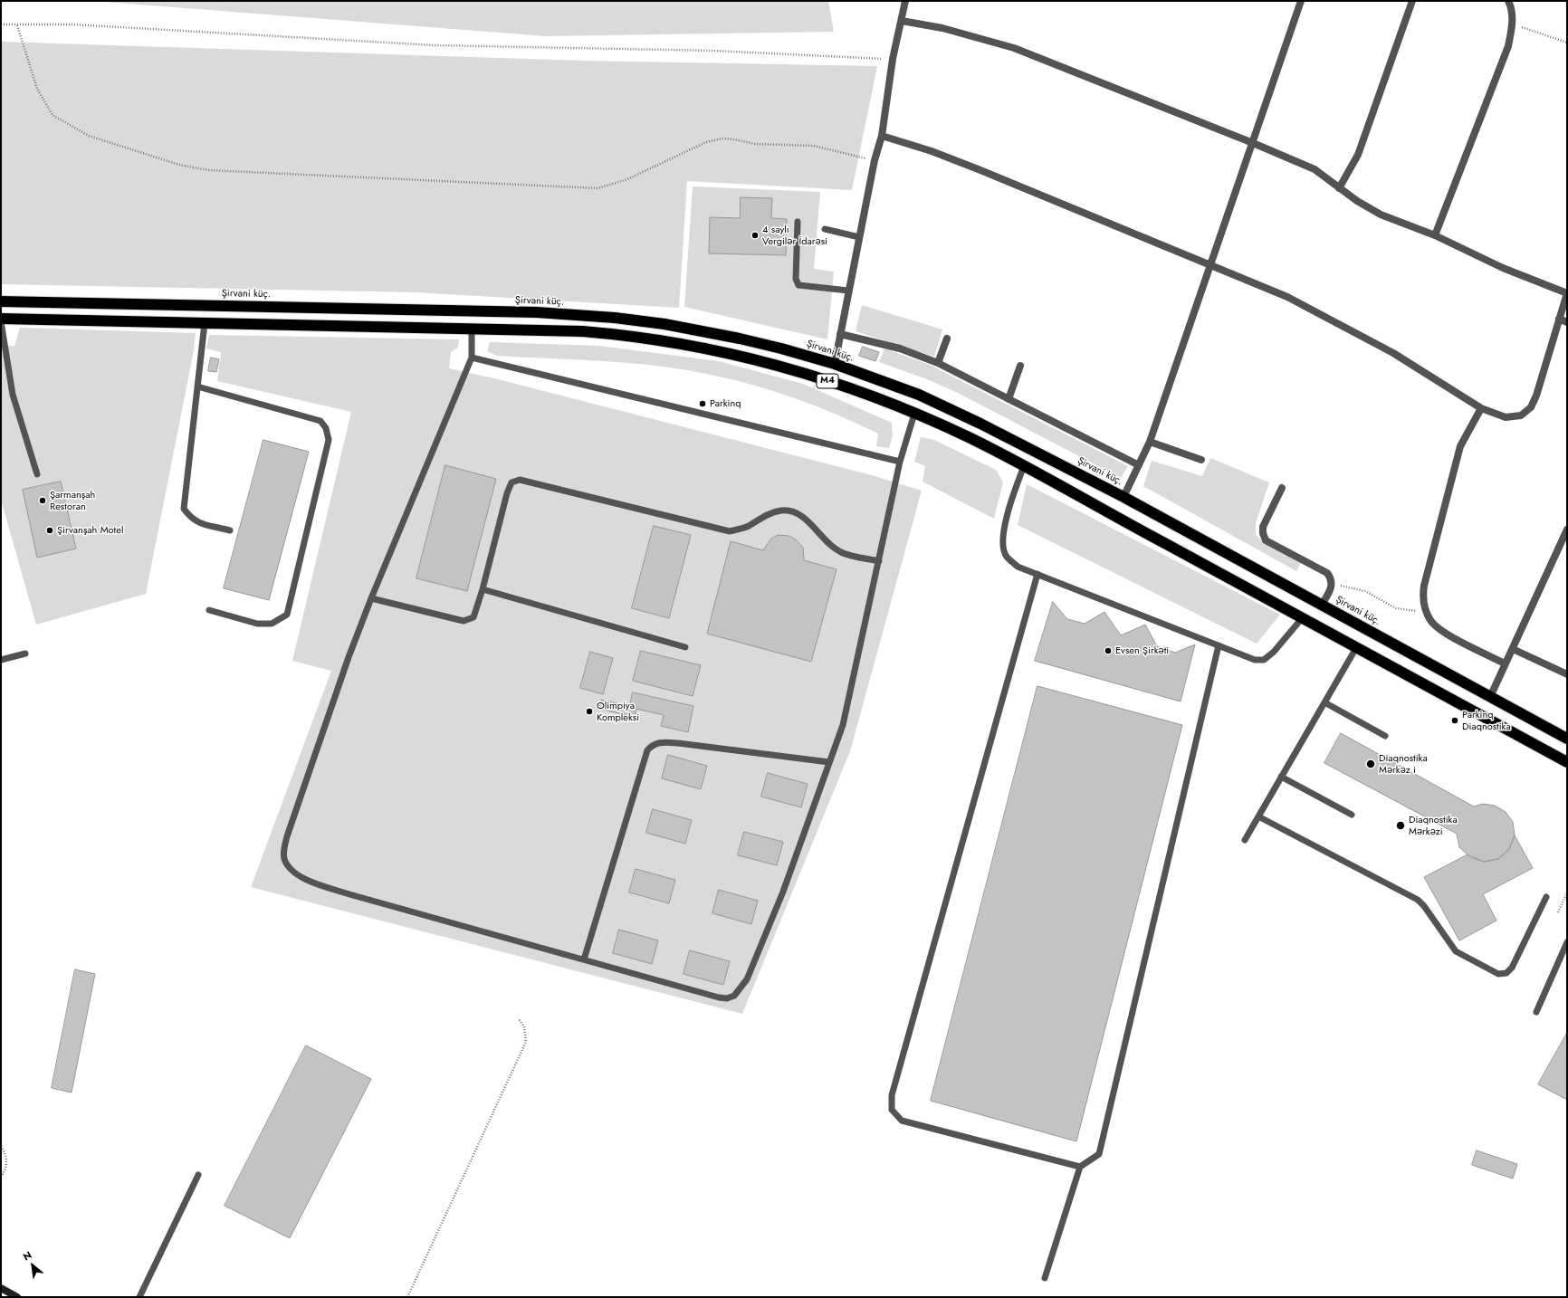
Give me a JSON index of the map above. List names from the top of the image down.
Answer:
{
  "streets": {
    "highway": ["Şirvani küç.", "M4"]
  },
  "places": [
    "4 saylı Vergilər İdarəsi",
    "Parkinq",
    "Şarmanşah Restoran",
    "Şirvanşah Motel",
    "Evsen Şirkəti",
    "Olimpiya Kompleksi",
    "Parkinq Diaqnostika",
    "Diaqnostika Mərkəz i",
    "Diaqnostika Mərkəzi"
  ],
  "north": "top left"
}
